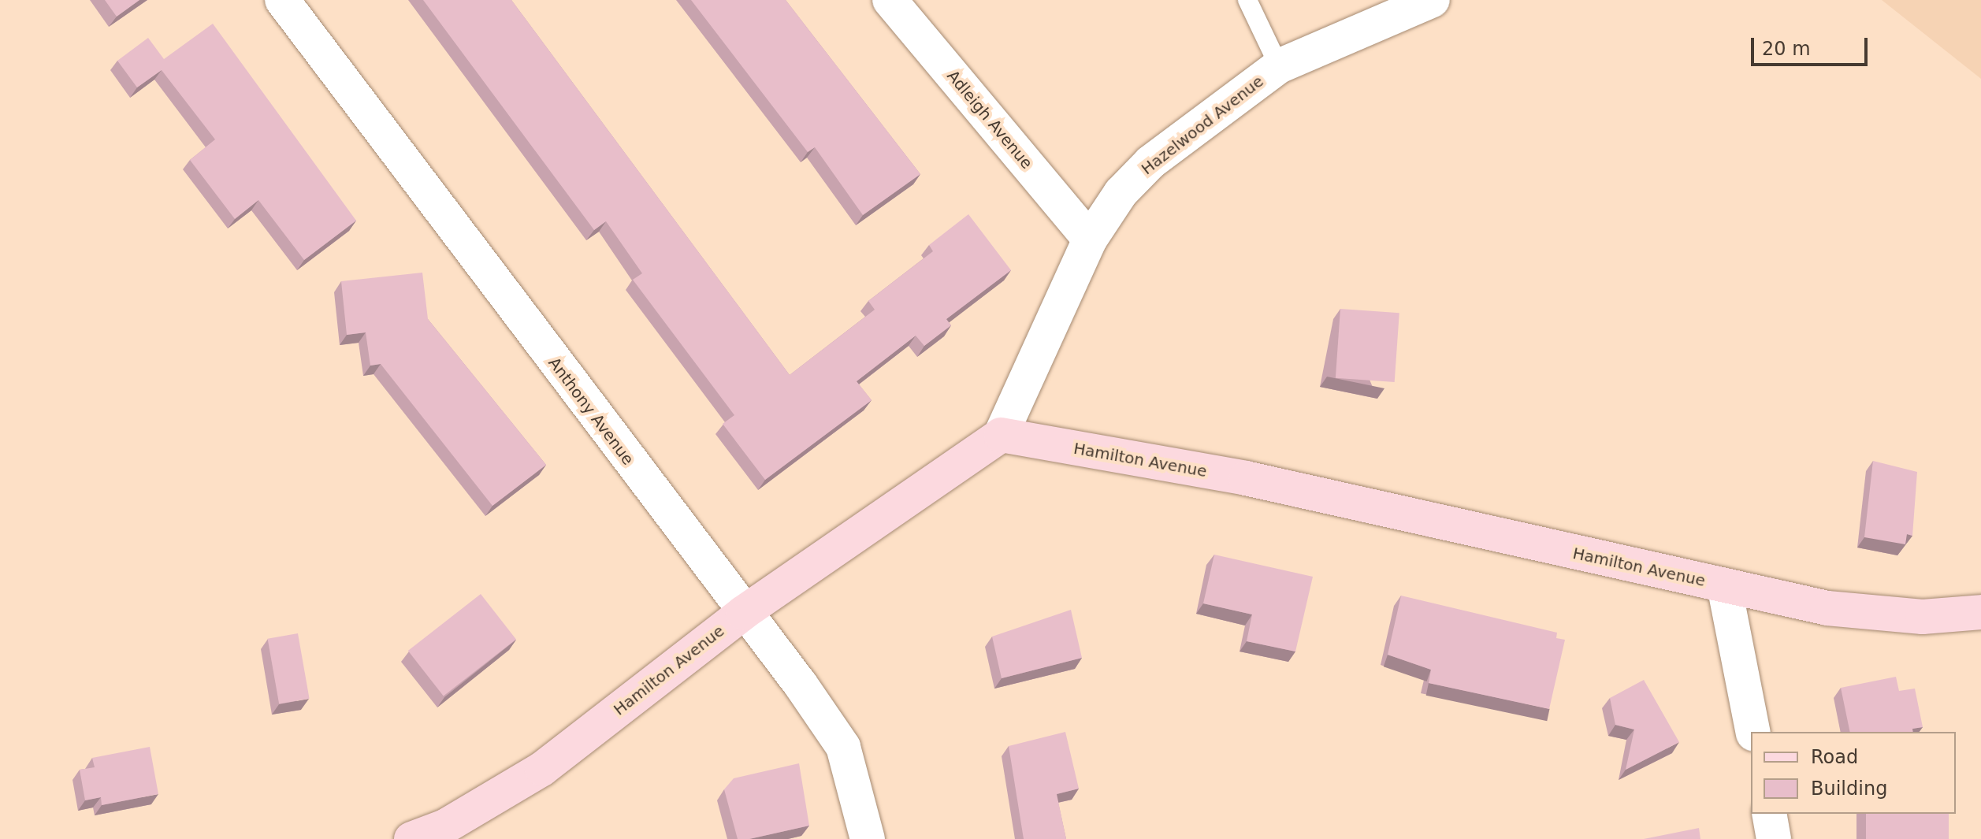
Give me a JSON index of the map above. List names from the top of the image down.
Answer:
{
  "streets": {
    "street": [
      "Adleigh Avenue",
      "Hazelwood Avenue",
      "Anthony Avenue",
      "Hamilton Avenue"
    ]
  },
  "crossings": [
    ["Adleigh Avenue", "Hazelwood Avenue"],
    ["Hazelwood Avenue", "Hamilton Avenue"],
    ["Anthony Avenue", "Hamilton Avenue"]
  ],
  "legend": ["Road", "Building"],
  "scale_bar": "20 m"
}
